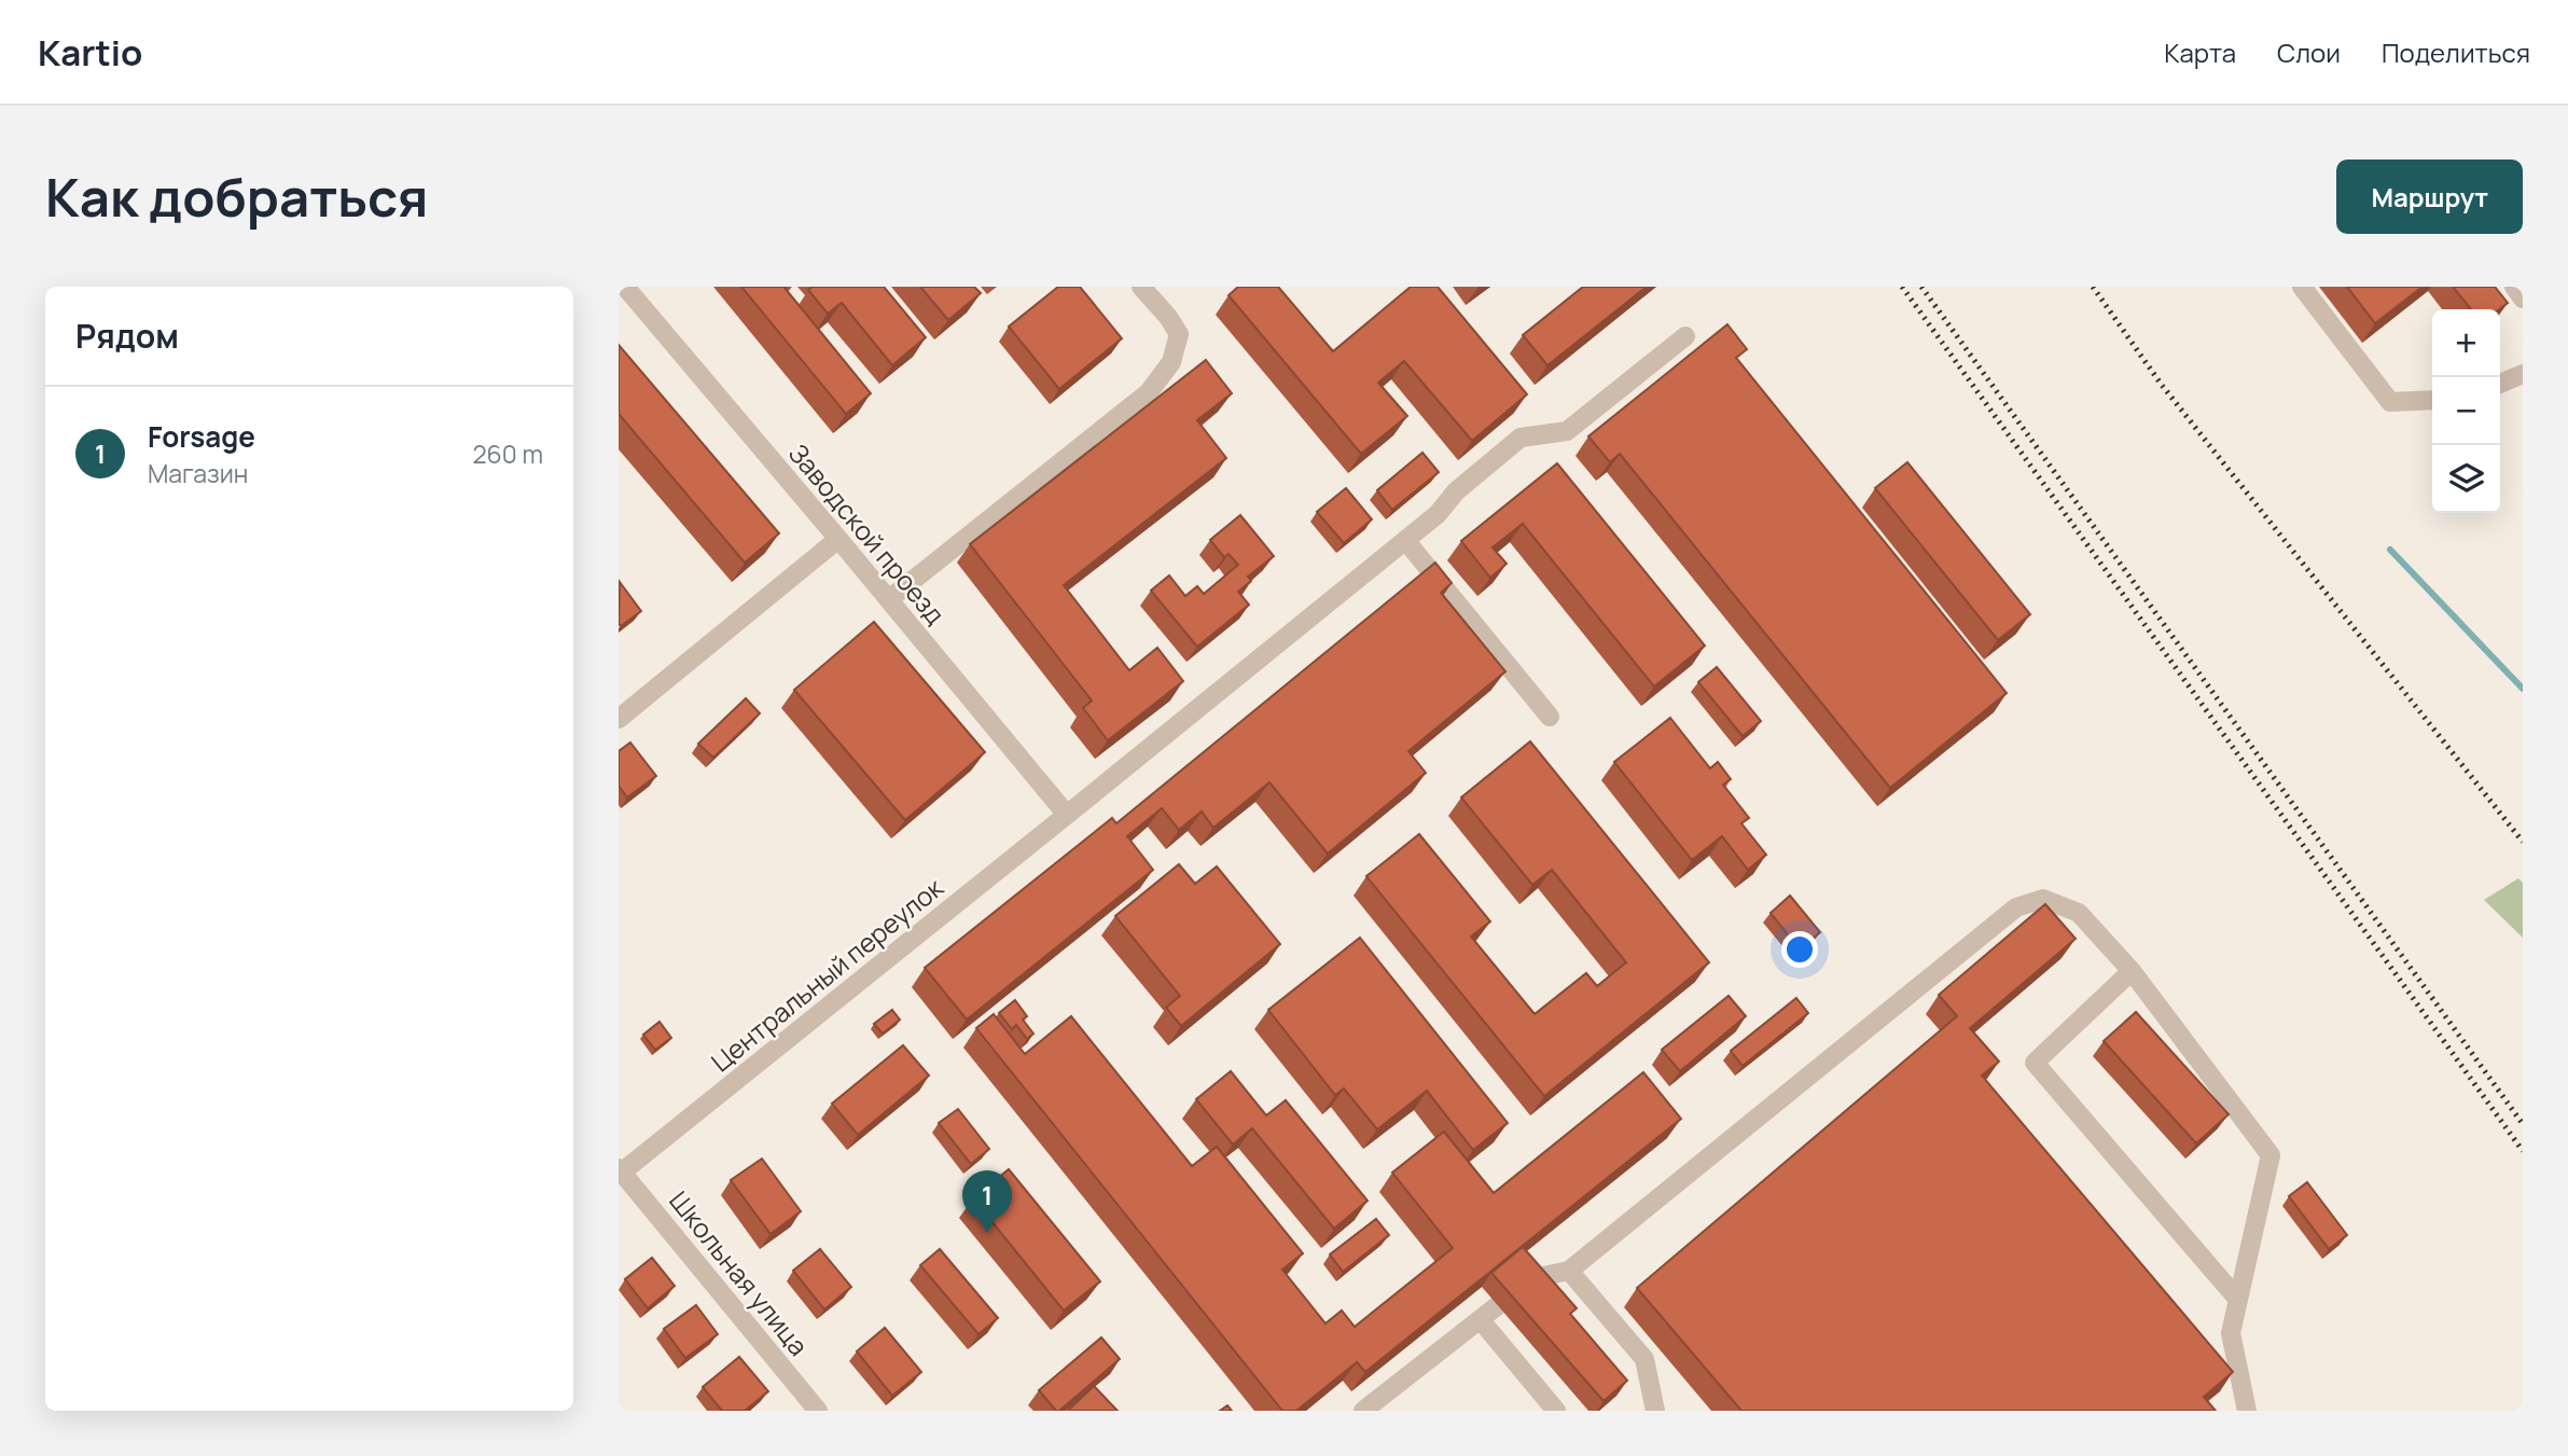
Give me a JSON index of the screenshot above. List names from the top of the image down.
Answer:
{
  "streets": {
    "street": ["Заводской проезд", "Центральный переулок", "Школьная улица"]
  },
  "crossings": [
    ["Заводской проезд", "Центральный переулок"],
    ["Центральный переулок", "Школьная улица"]
  ],
  "page": {
    "header": "Kartio",
    "nav": ["Карта", "Слои", "Поделиться"],
    "buttons": "Маршрут",
    "title": "Как добраться",
    "heading": "Рядом",
    "map_buttons": ["+", "−"],
    "list": [
      {
        "mark": "1",
        "name": "Forsage",
        "note": "Магазин",
        "value": "260 m"
      }
    ],
    "pins": "1"
  }
}
